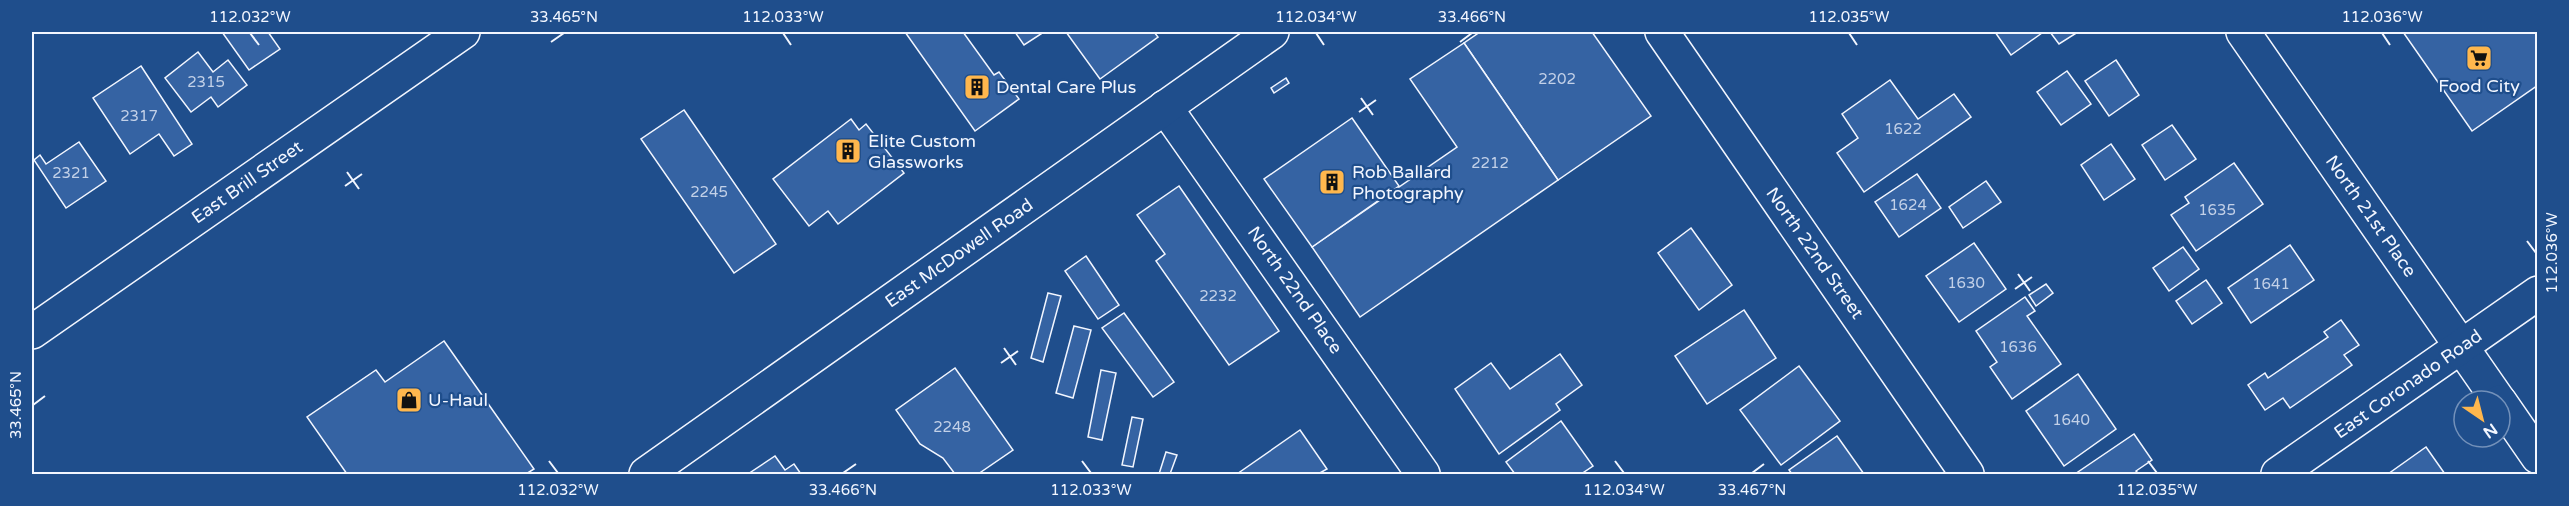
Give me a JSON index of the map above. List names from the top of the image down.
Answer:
{
  "streets": {
    "street": [
      "East Brill Street",
      "North 21st Place",
      "East McDowell Road",
      "North 22nd Street",
      "North 22nd Place",
      "East Coronado Road"
    ]
  },
  "crossings": [
    ["North 21st Place", "East Coronado Road"],
    ["East McDowell Road", "North 22nd Place"]
  ],
  "places": {
    "supermarket": ["Food City"],
    "building": ["Dental Care Plus", "Elite Custom Glassworks", "Rob Ballard Photography"],
    "shop": ["U-Haul"]
  },
  "house_numbers": [
    "2202",
    "2315",
    "2317",
    "1622",
    "2212",
    "2321",
    "2245",
    "1624",
    "1635",
    "1630",
    "1641",
    "2232",
    "1636",
    "1640",
    "2248"
  ],
  "north": "bottom right",
  "coordinates": [
    "112.032°W",
    "33.465°N",
    "112.033°W",
    "112.034°W",
    "33.466°N",
    "112.035°W",
    "112.036°W",
    "33.467°N"
  ]
}
